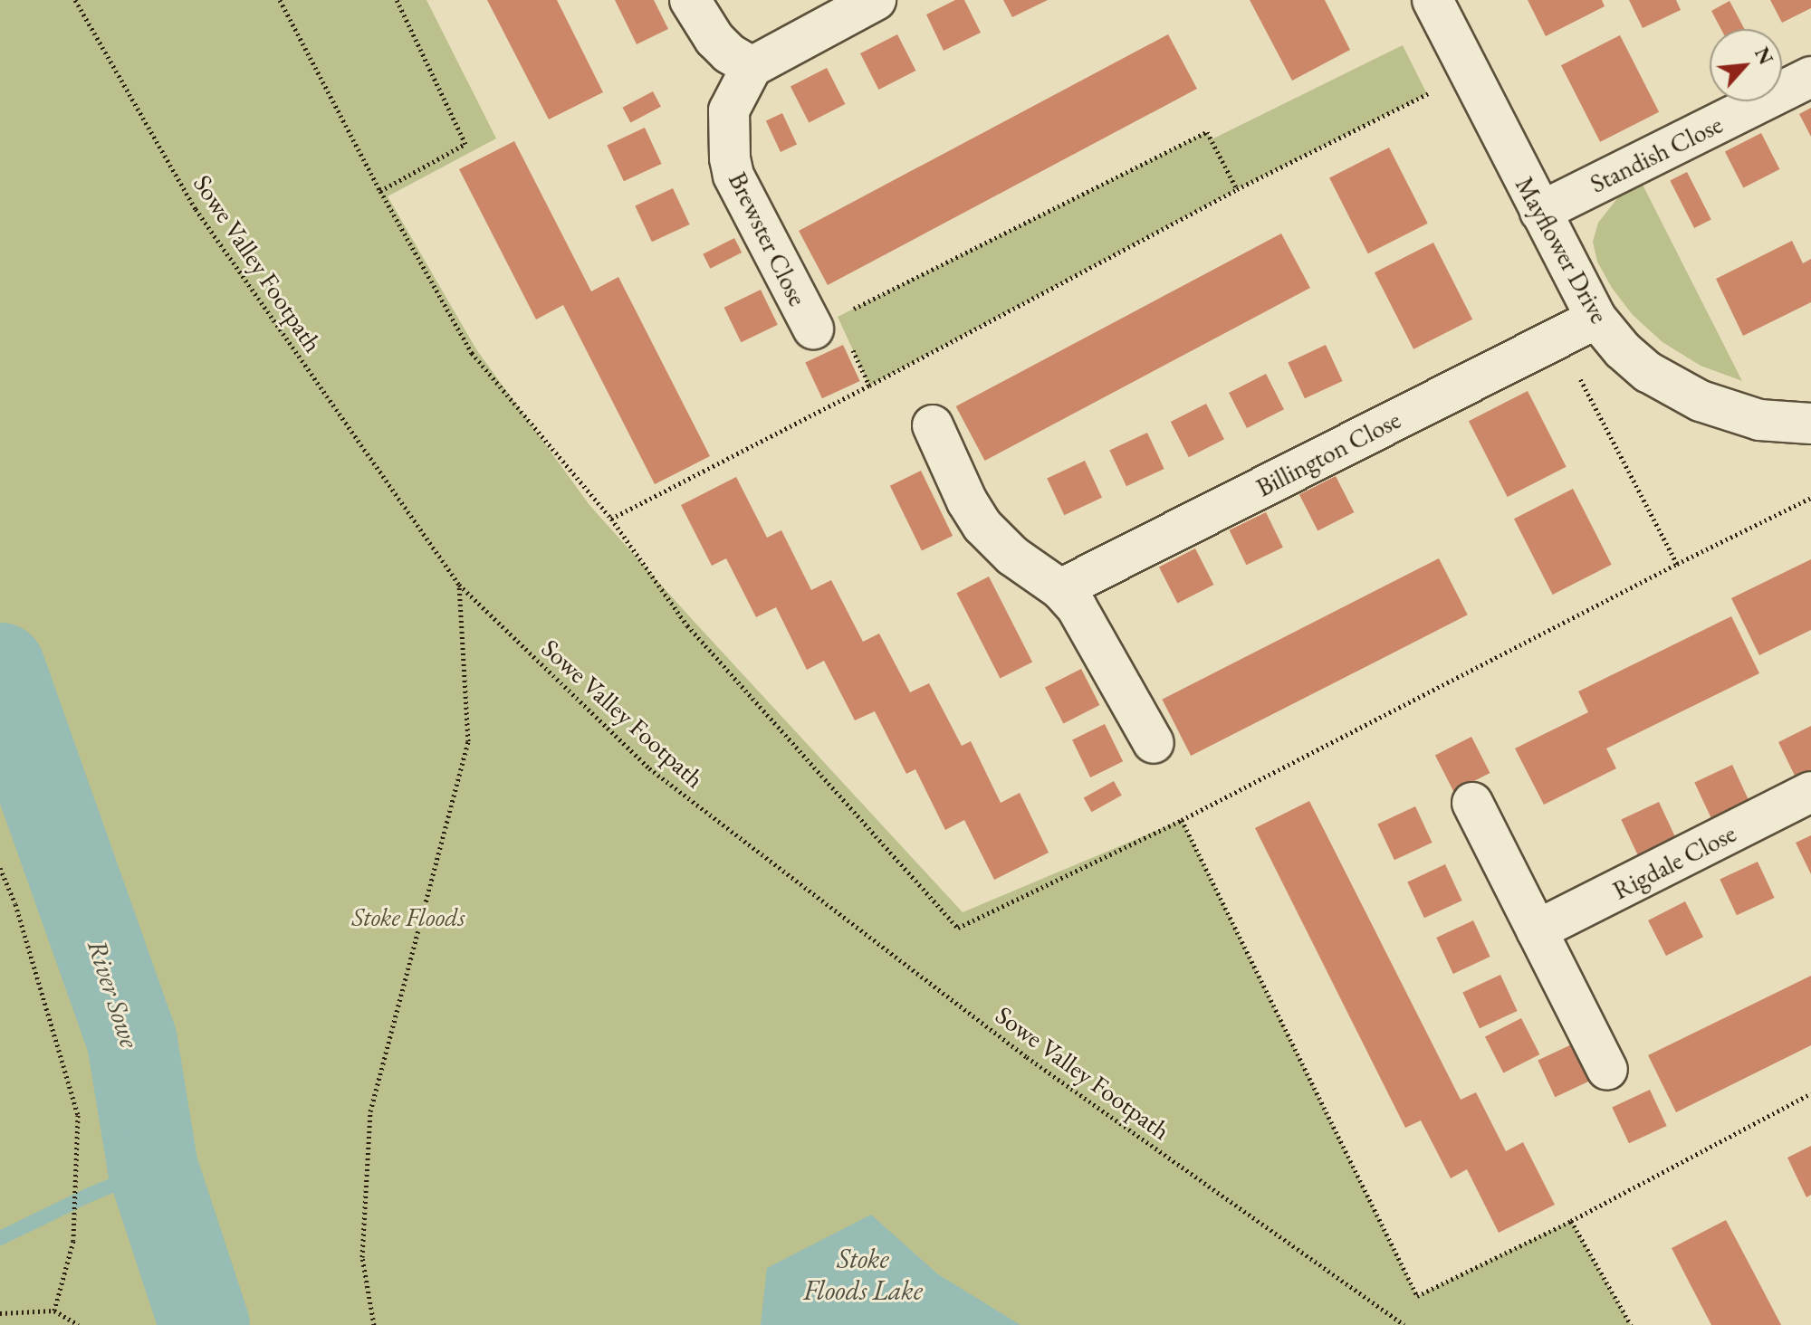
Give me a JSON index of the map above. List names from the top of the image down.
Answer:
{
  "streets": {
    "street": [
      "Standish Close",
      "Brewster Close",
      "Mayflower Drive",
      "Billington Close",
      "Rigdale Close"
    ],
    "path": ["Sowe Valley Footpath"]
  },
  "crossings": [
    ["Standish Close", "Mayflower Drive"],
    ["Mayflower Drive", "Billington Close"]
  ],
  "water": ["River Sowe", "Stoke Floods Lake"],
  "parks": ["Stoke Floods"],
  "north": "top right"
}
